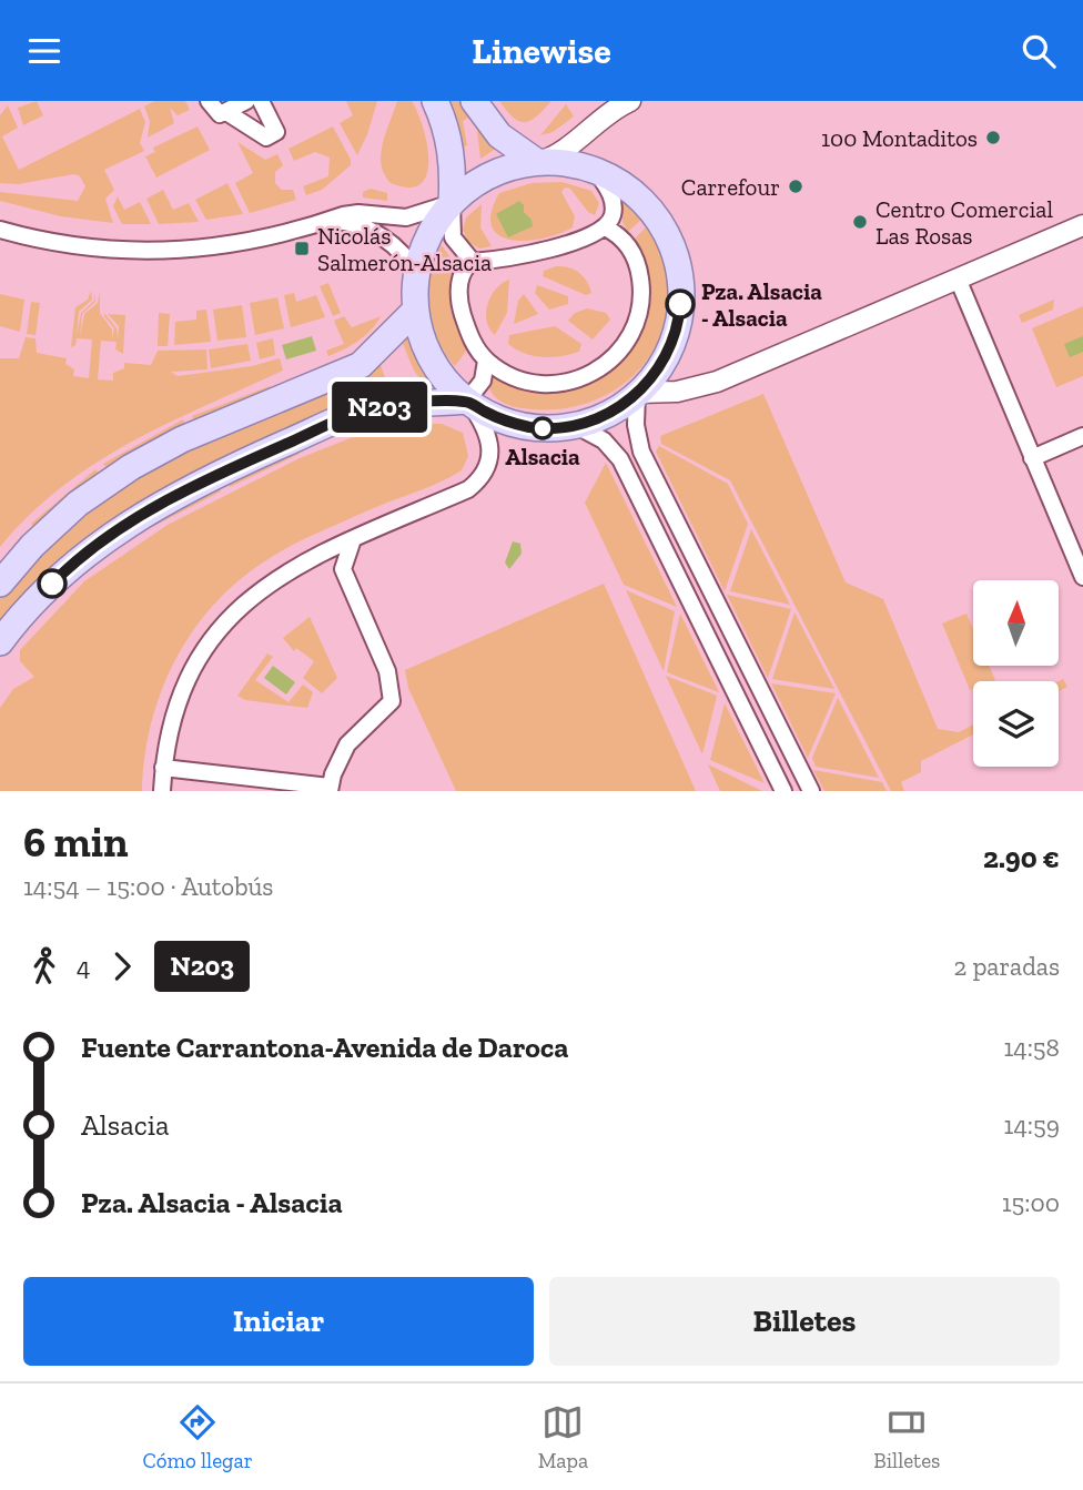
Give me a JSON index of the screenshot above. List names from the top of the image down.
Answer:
{
  "places": {
    "other": [
      "100 Montaditos",
      "Carrefour",
      "Centro Comercial Las Rosas",
      "Pza. Alsacia - Alsacia",
      "Alsacia"
    ],
    "transit": ["Nicolás Salmerón-Alsacia"]
  },
  "lines": ["bus line N203"],
  "north": "top",
  "page": {
    "header": "Linewise",
    "on_map": "N203",
    "heading": ["6 min", "14:54 – 15:00 · Autobús", "2.90 €"],
    "legs": ["4", "N203", "2 paradas"],
    "list": [
      {
        "name": "Fuente Carrantona-Avenida de Daroca",
        "value": "14:58"
      },
      {
        "name": "Alsacia",
        "value": "14:59"
      },
      {
        "name": "Pza. Alsacia - Alsacia",
        "value": "15:00"
      }
    ],
    "buttons": ["Iniciar", "Billetes"],
    "tabs": ["Cómo llegar", "Mapa", "Billetes"]
  }
}
